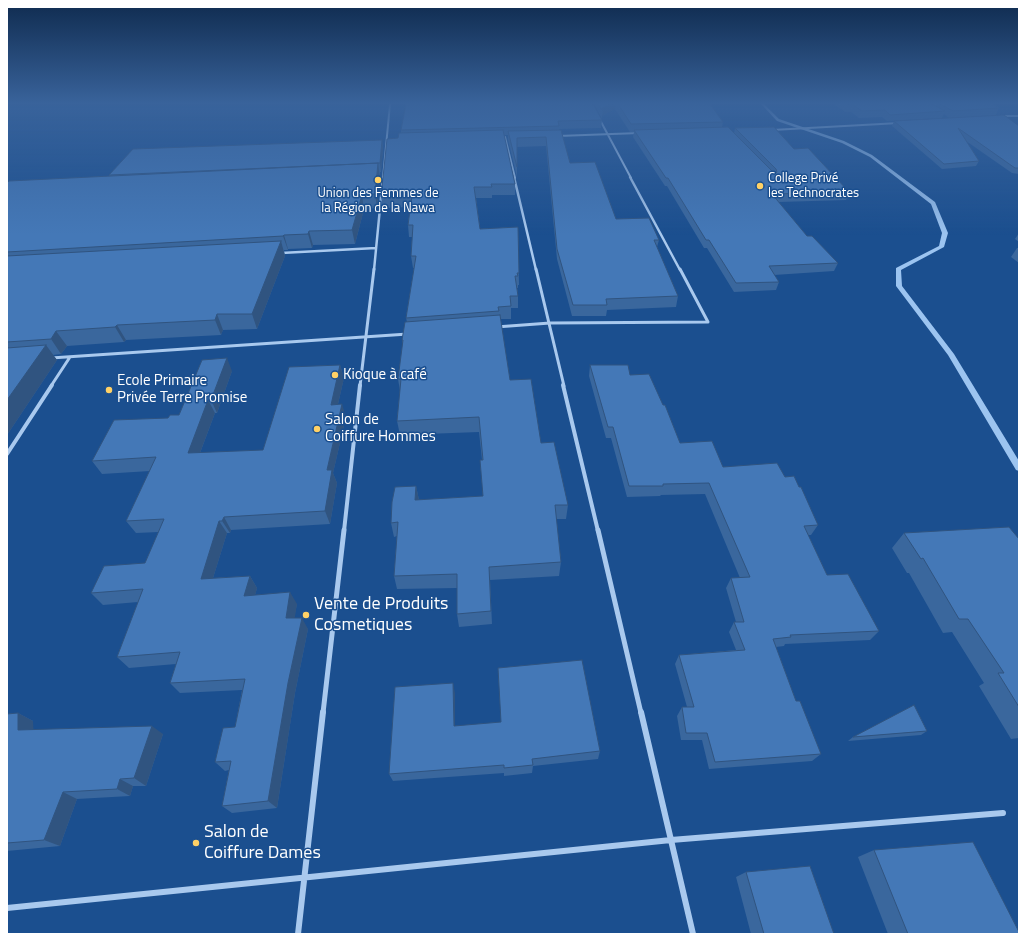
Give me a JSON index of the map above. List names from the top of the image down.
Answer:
{
  "places": [
    "Union des Femmes de la Région de la Nawa",
    "College Privé les Technocrates",
    "Kioque à café",
    "Ecole Primaire Privée Terre Promise",
    "Salon de Coiffure Hommes",
    "Vente de Produits Cosmetiques",
    "Salon de Coiffure Dames"
  ]
}
